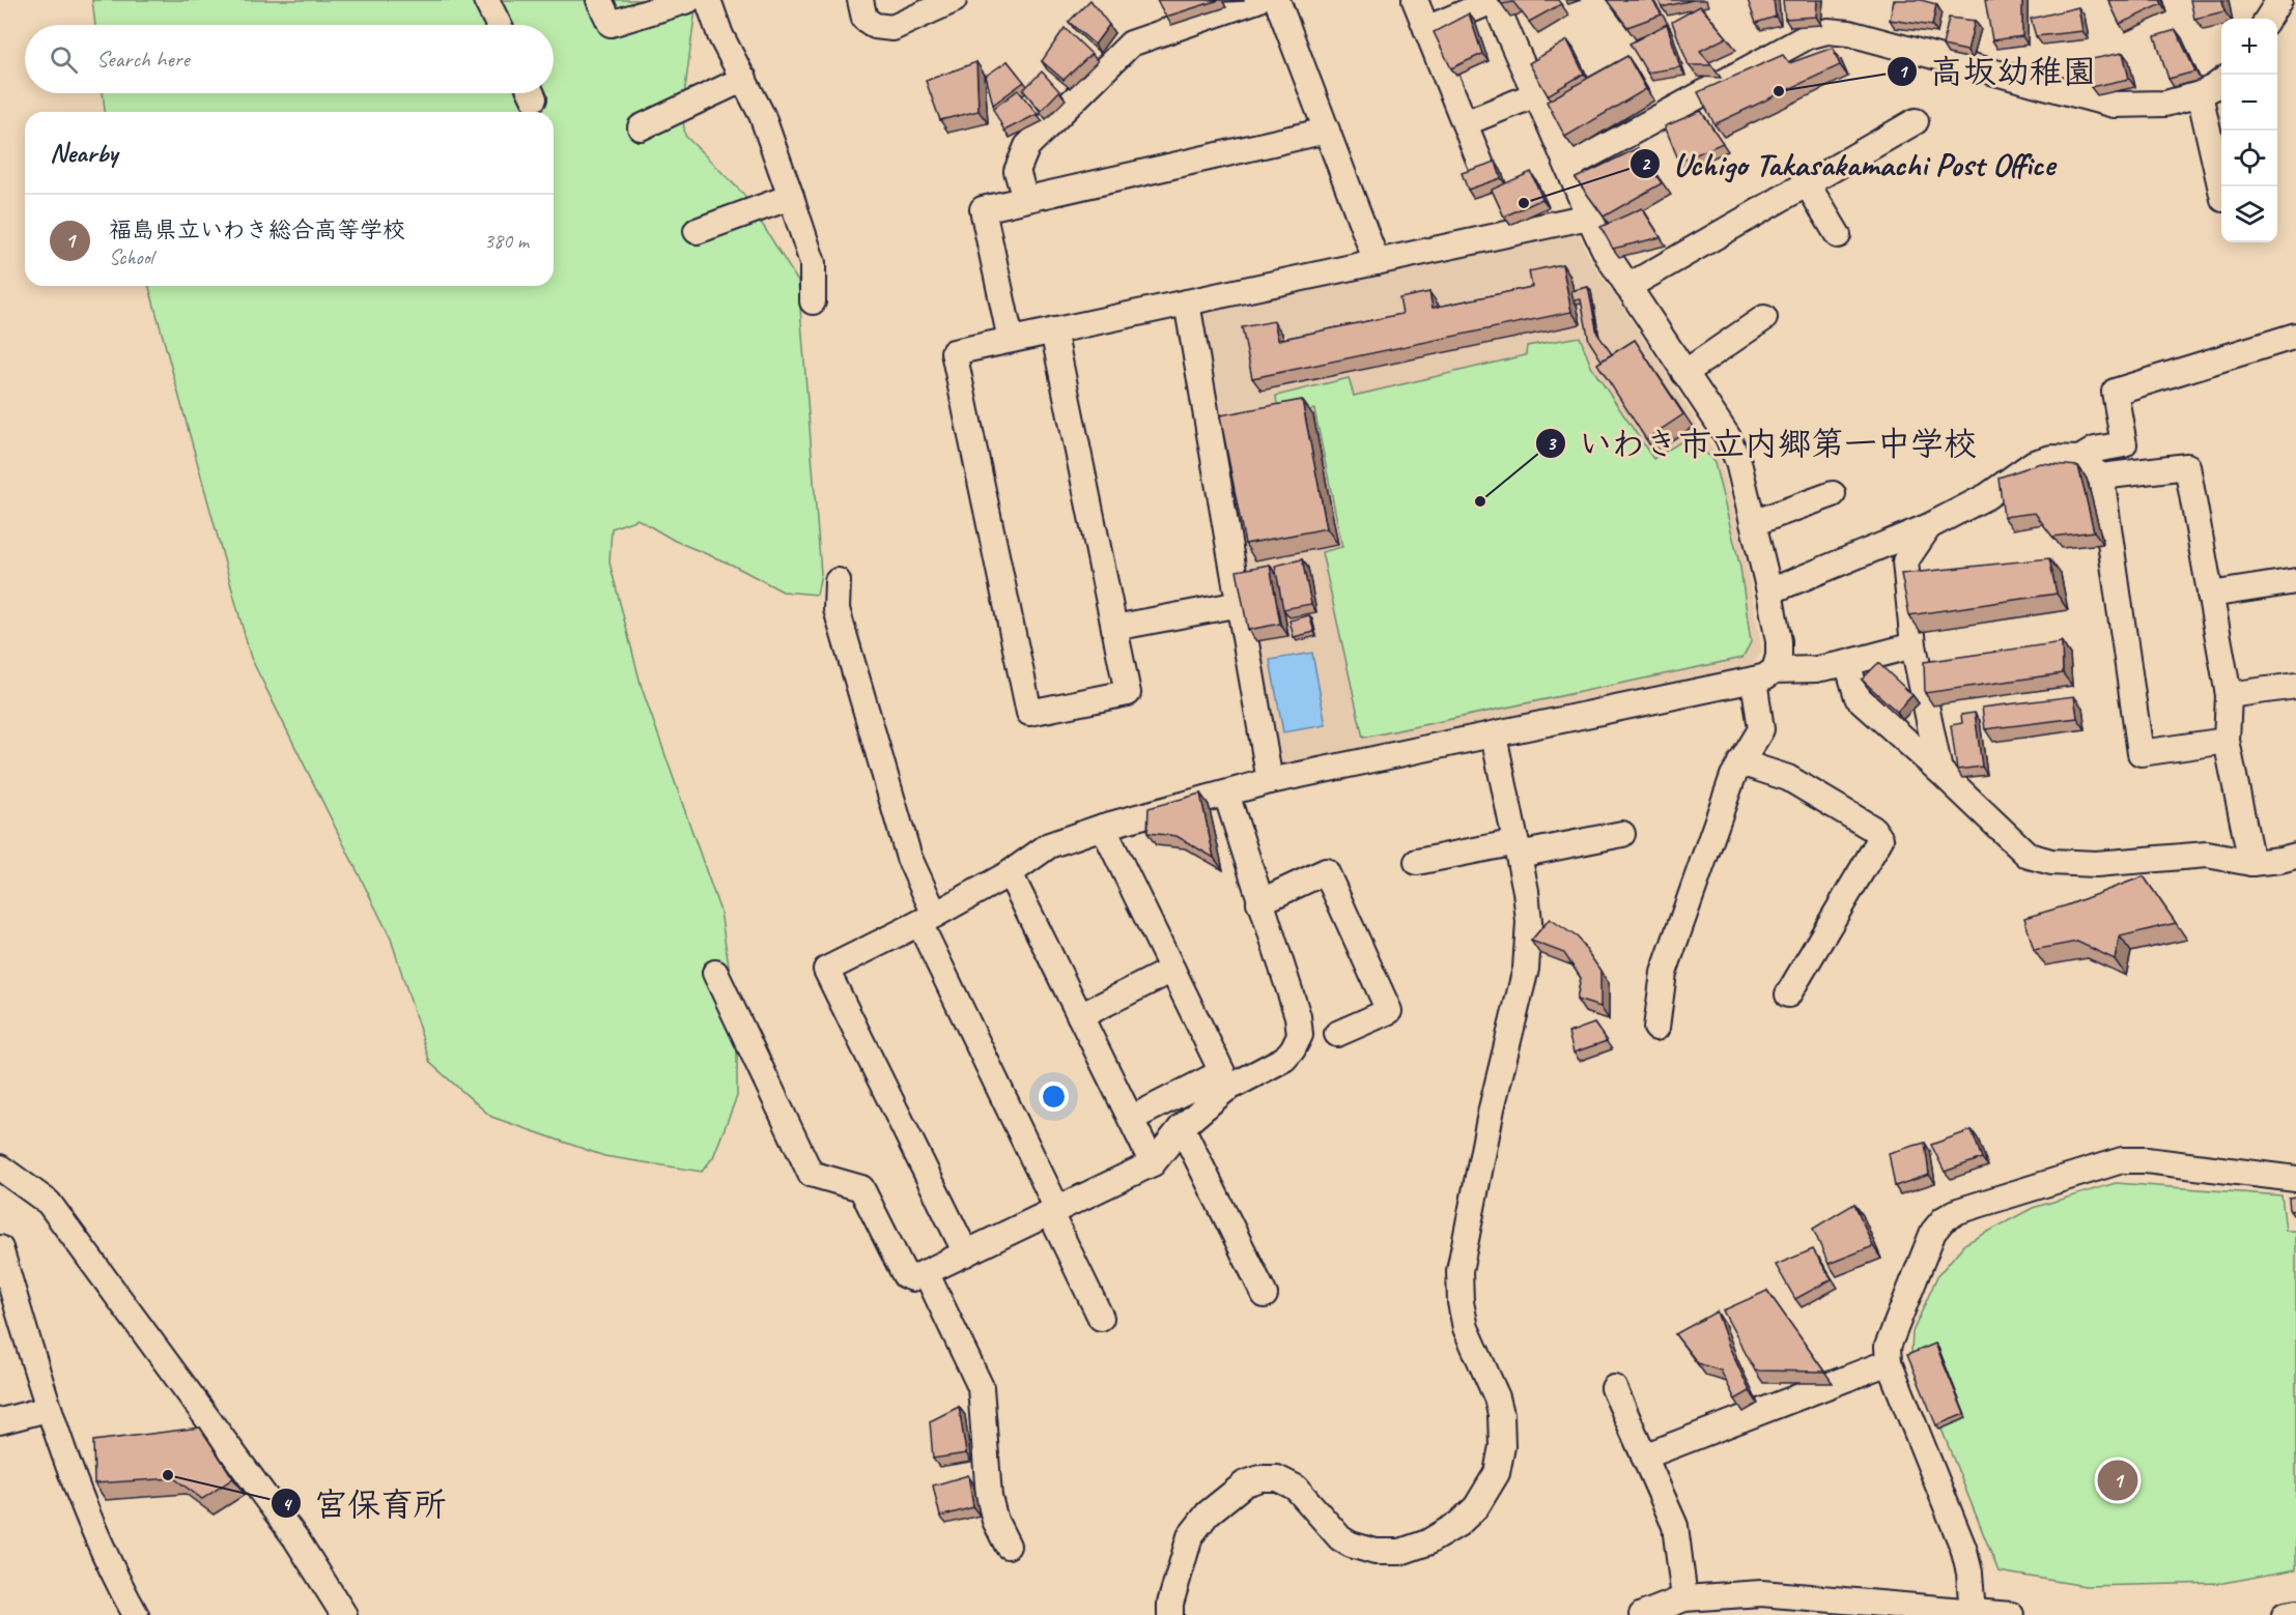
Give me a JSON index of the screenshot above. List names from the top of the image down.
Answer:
{
  "places": [
    "高坂幼稚園",
    "Uchigo Takasakamachi Post Office",
    "いわき市立内郷第一中学校",
    "宮保育所"
  ],
  "page": {
    "map_buttons": ["+", "−"],
    "search": "Search here",
    "heading": "Nearby",
    "list": [
      {
        "mark": "1",
        "name": "福島県立いわき総合高等学校",
        "note": "School",
        "value": "380 m"
      }
    ],
    "pins": "1"
  }
}
